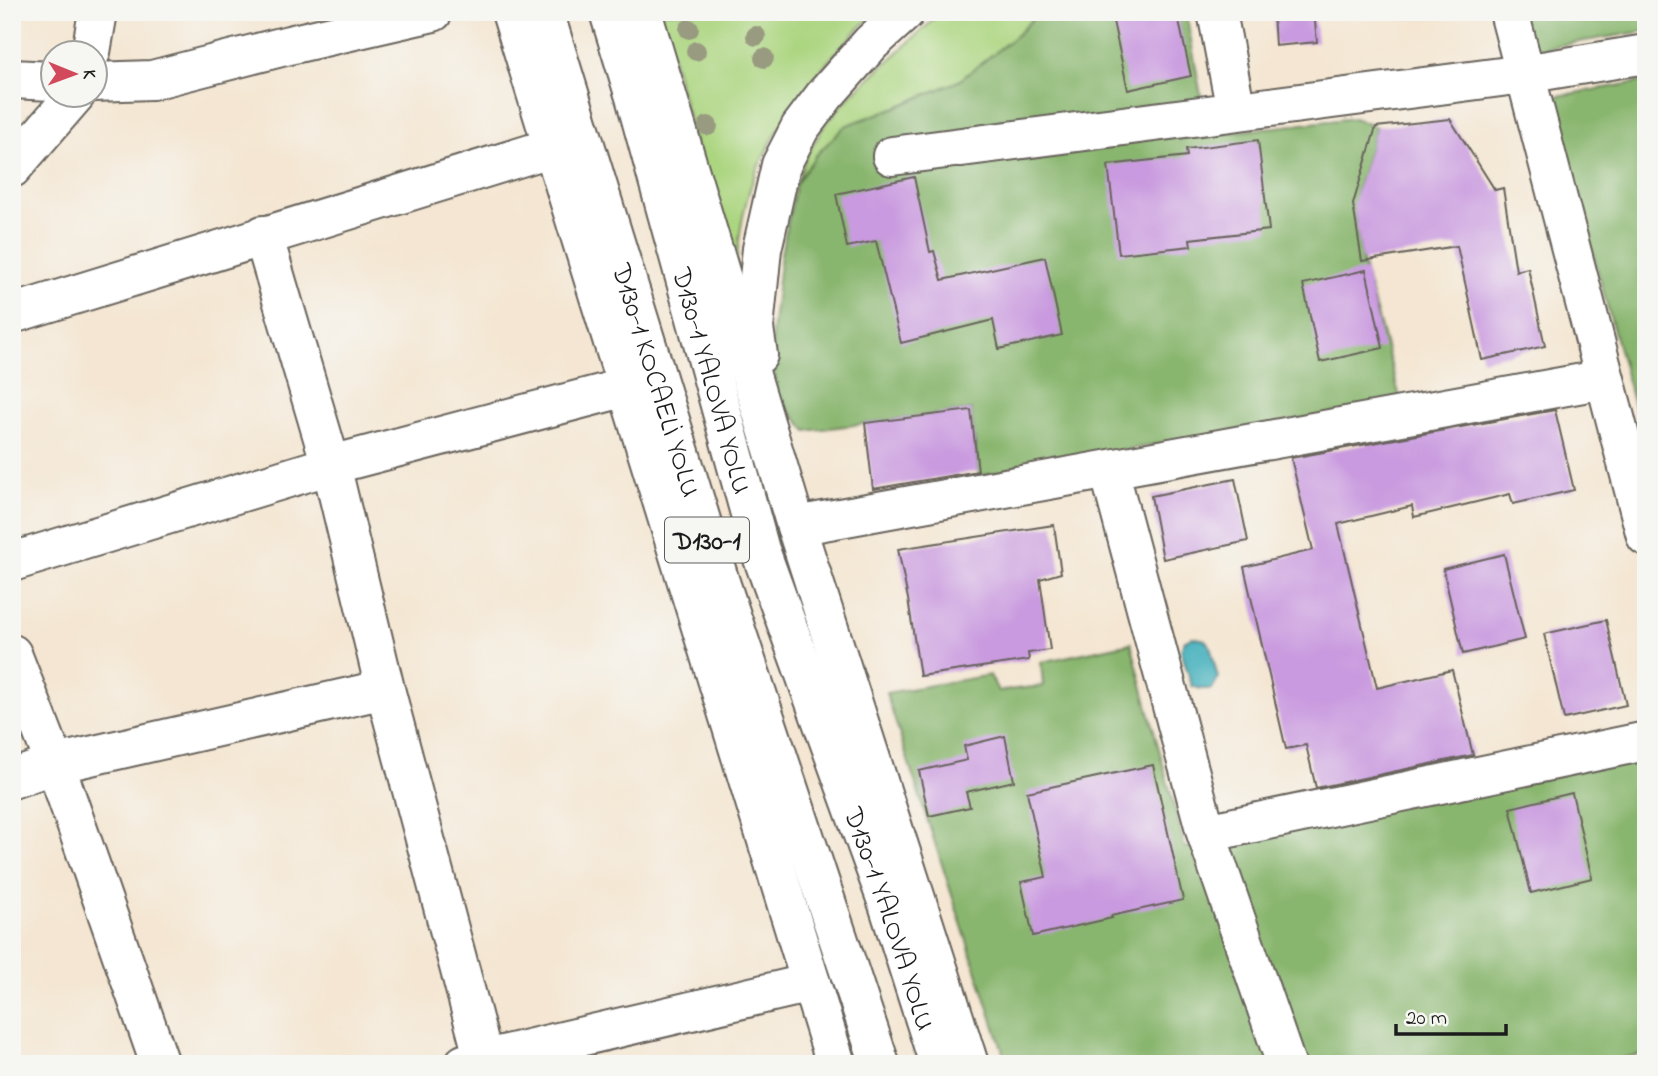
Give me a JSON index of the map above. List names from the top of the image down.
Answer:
{
  "streets": {
    "main road": ["D130-1 KOCAELİ YOLU", "D130-1 YALOVA YOLU", "D130-1"]
  },
  "scale_bar": "20 m",
  "north": "right"
}
